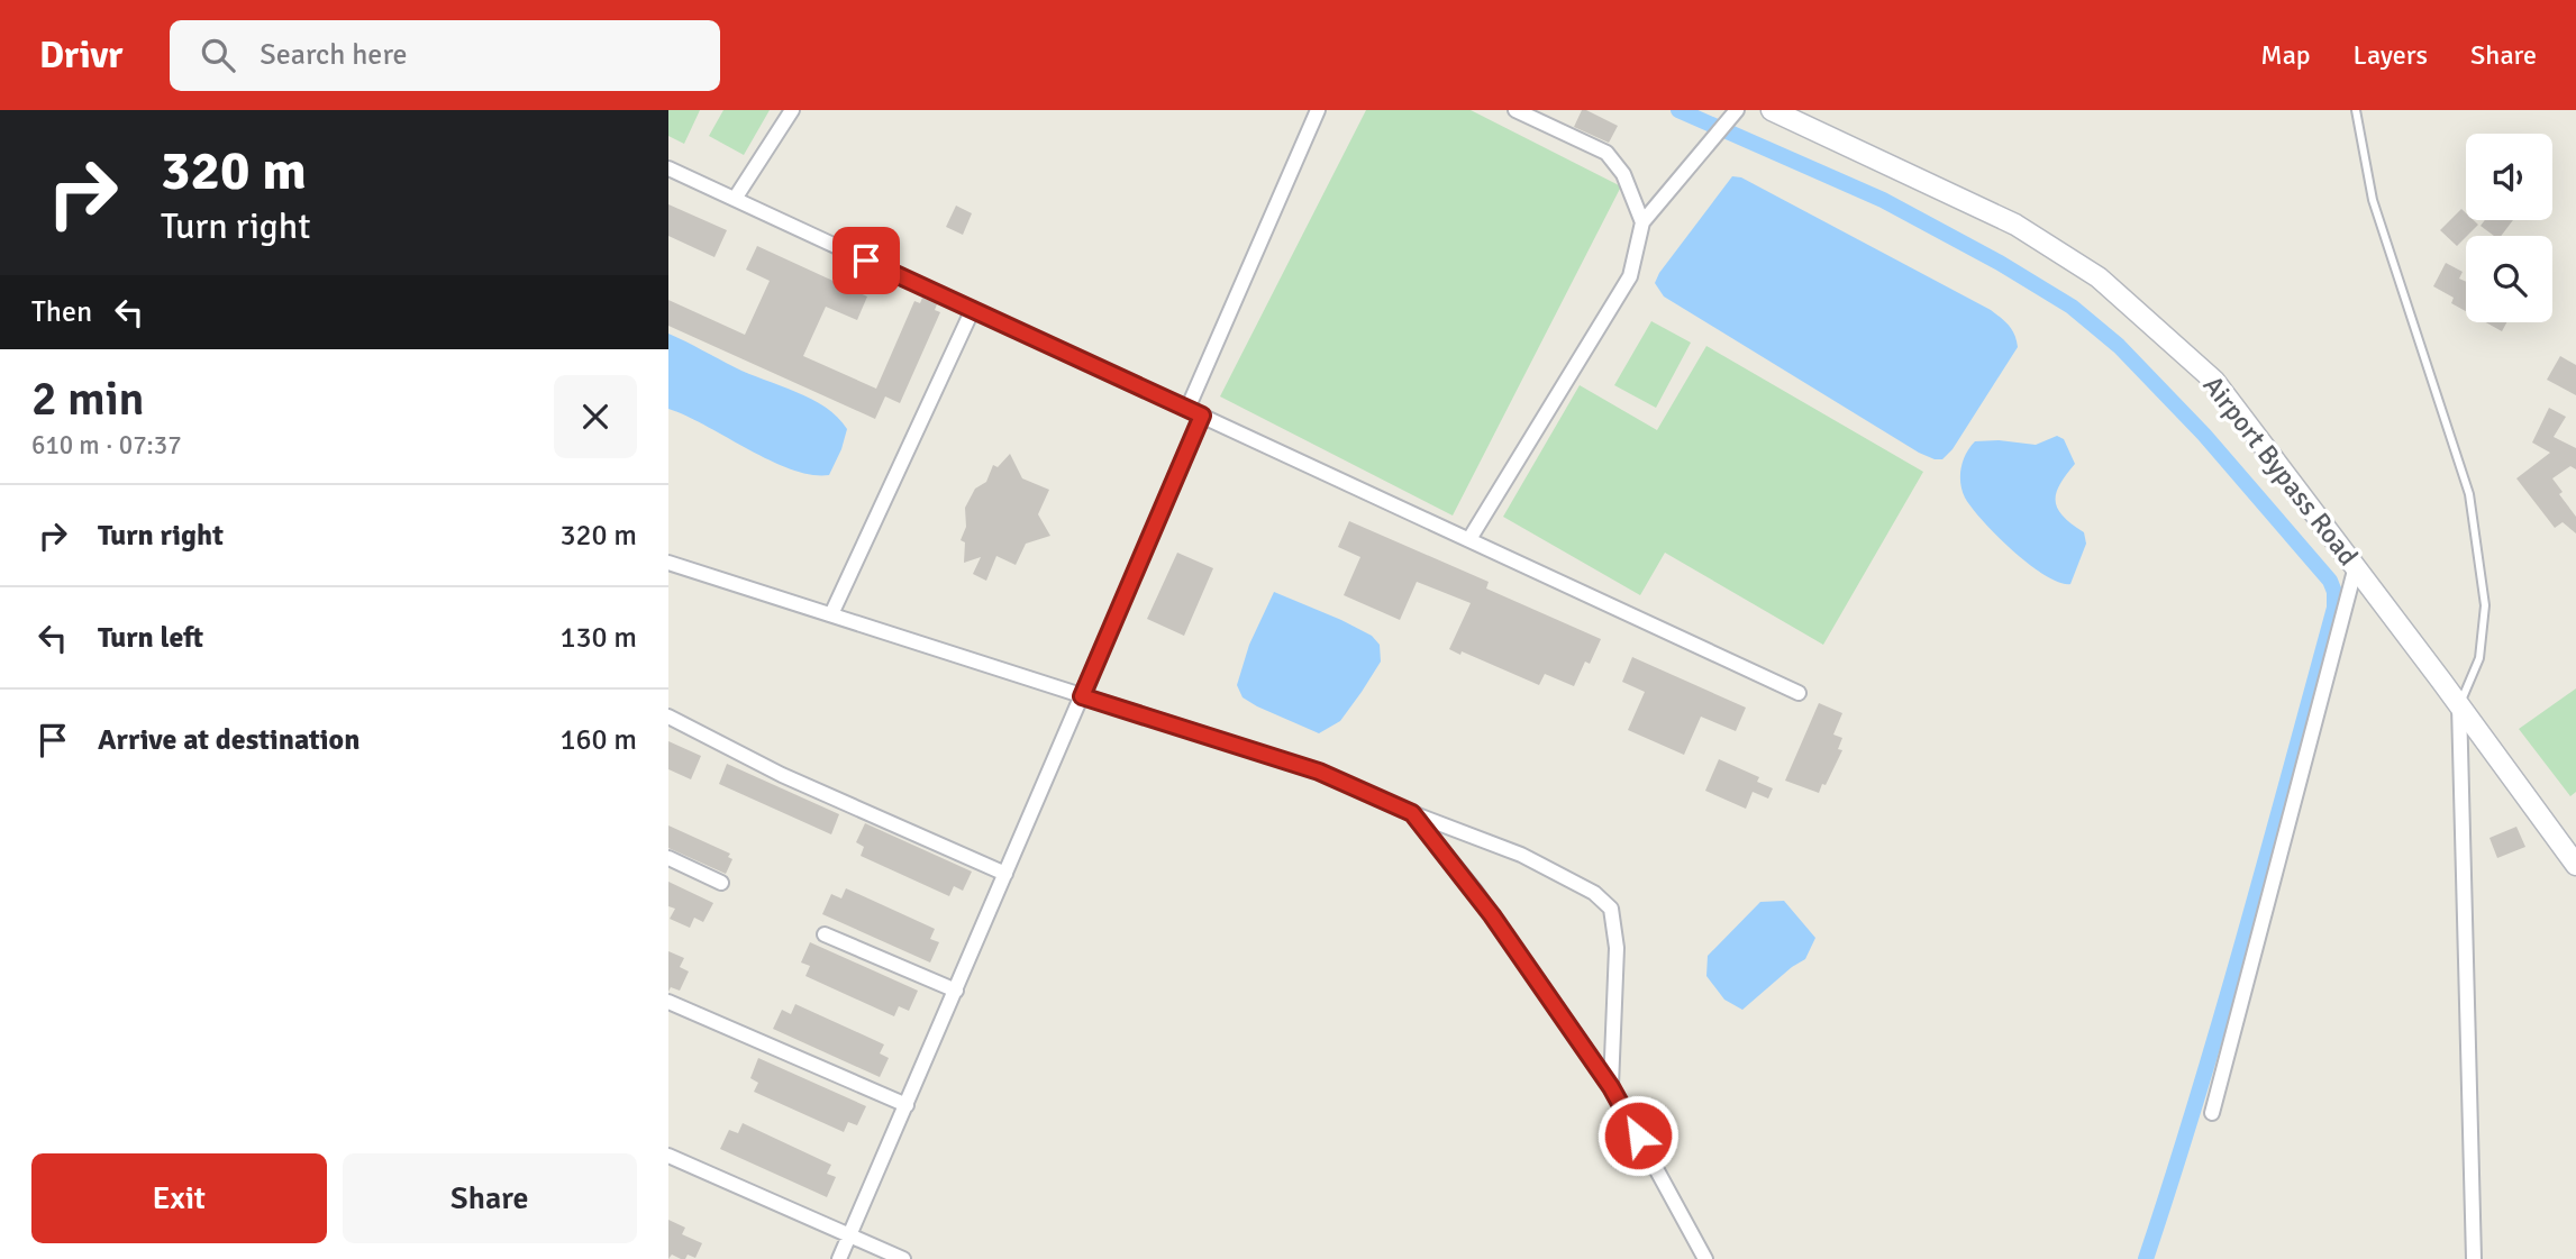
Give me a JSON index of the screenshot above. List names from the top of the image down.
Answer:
{
  "streets": {
    "street": ["Airport Bypass Road"]
  },
  "page": {
    "header": "Drivr",
    "search": "Search here",
    "nav": ["Map", "Layers", "Share"],
    "turn": ["320 m", "Turn right"],
    "then": "Then",
    "heading": ["2 min", "610 m · 07:37"],
    "list": [
      {
        "name": "Turn right",
        "value": "320 m"
      },
      {
        "name": "Turn left",
        "value": "130 m"
      },
      {
        "name": "Arrive at destination",
        "value": "160 m"
      }
    ],
    "buttons": ["Exit", "Share"]
  }
}
